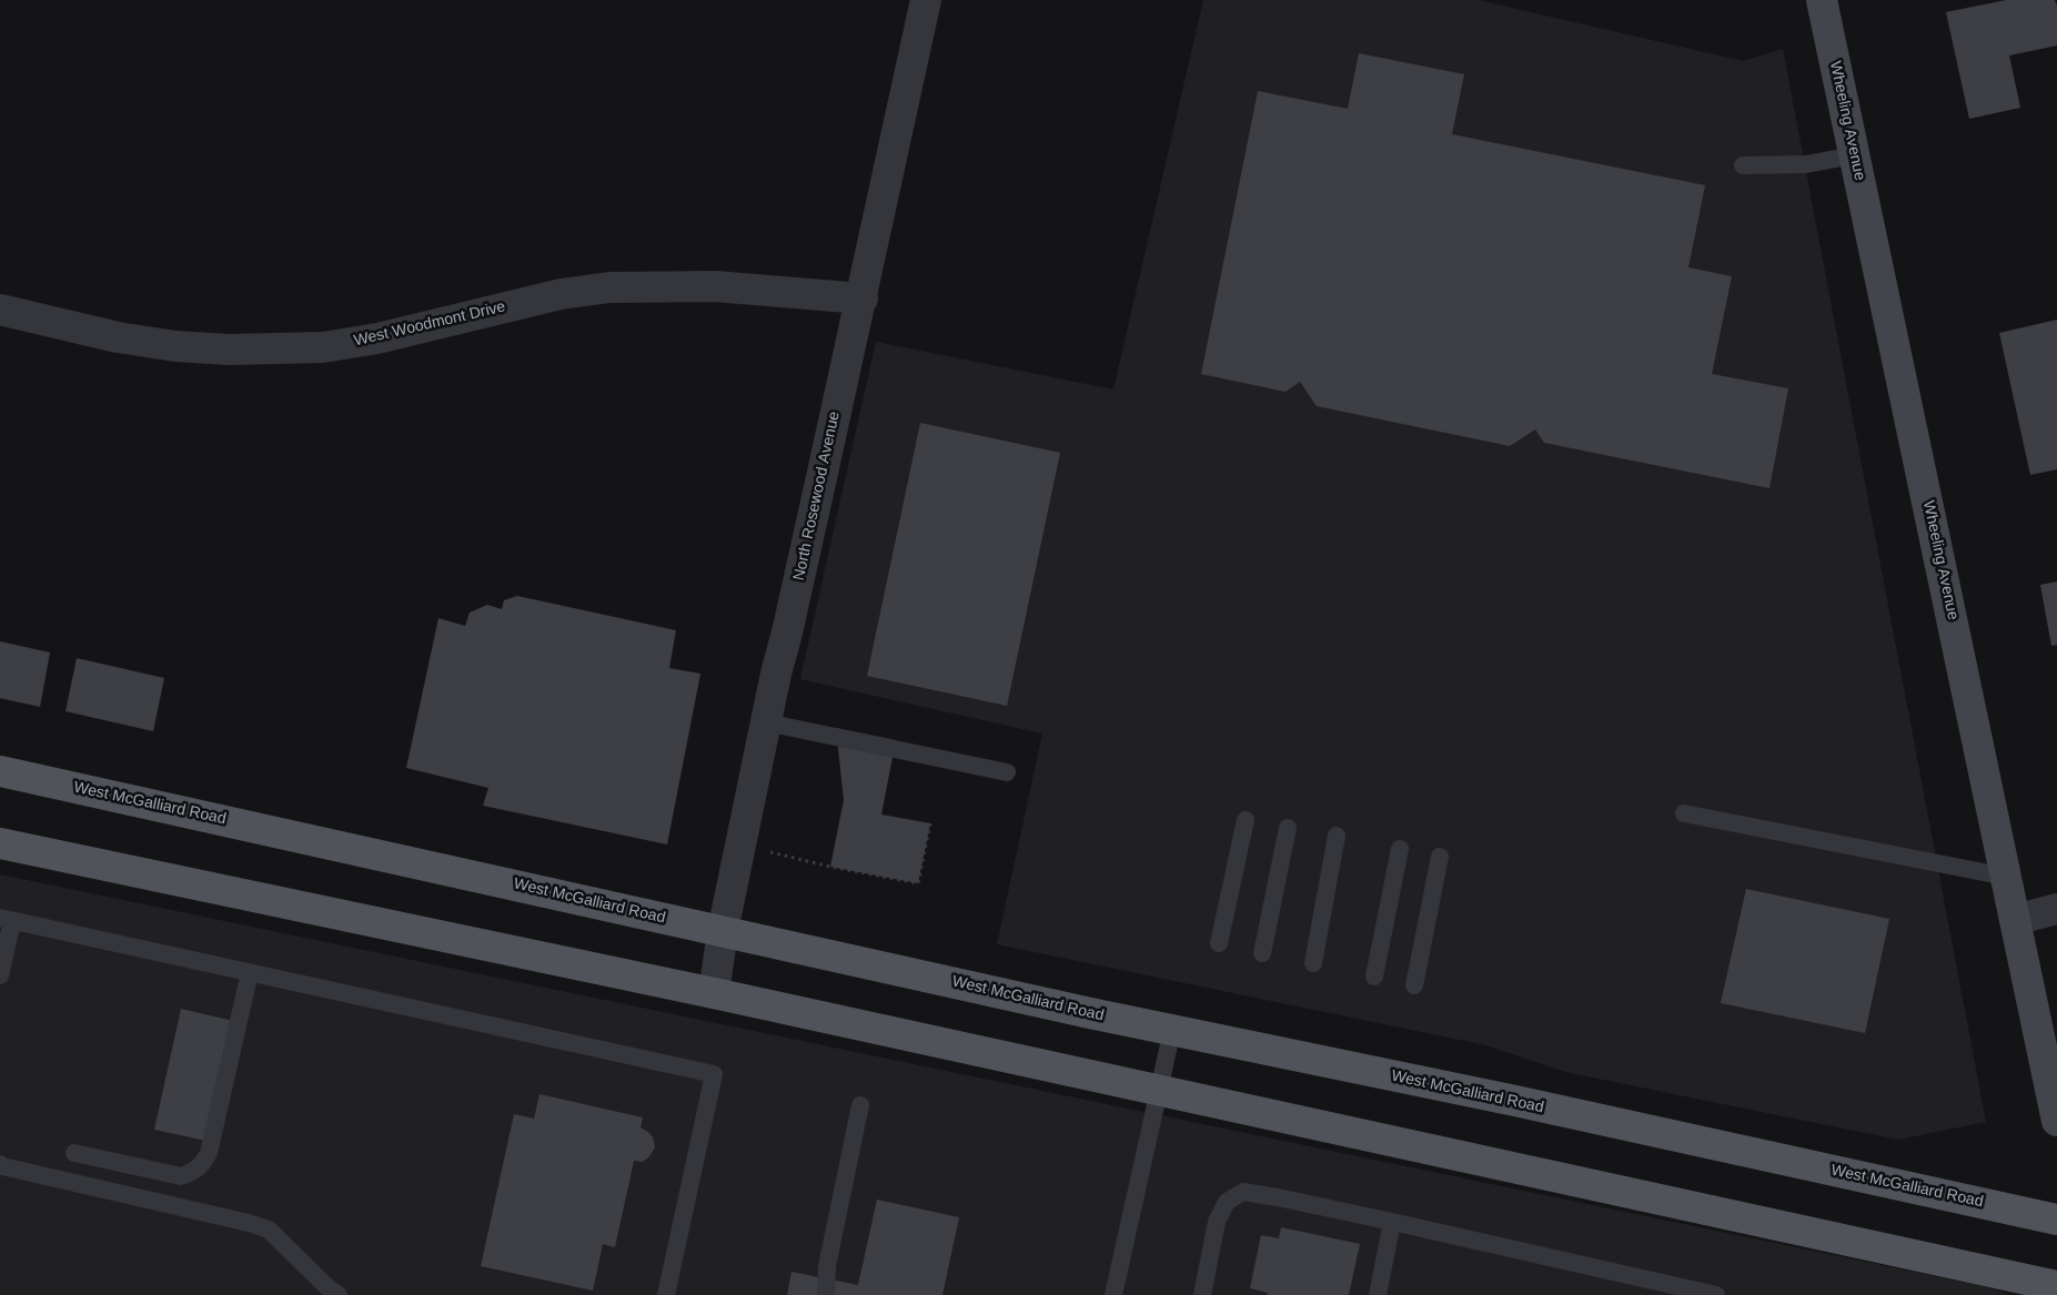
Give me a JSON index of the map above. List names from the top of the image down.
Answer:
{
  "streets": {
    "main road": ["Wheeling Avenue", "West McGalliard Road"],
    "street": ["West Woodmont Drive", "North Rosewood Avenue"]
  },
  "crossings": [
    ["West Woodmont Drive", "North Rosewood Avenue"],
    ["North Rosewood Avenue", "West McGalliard Road"]
  ]
}
